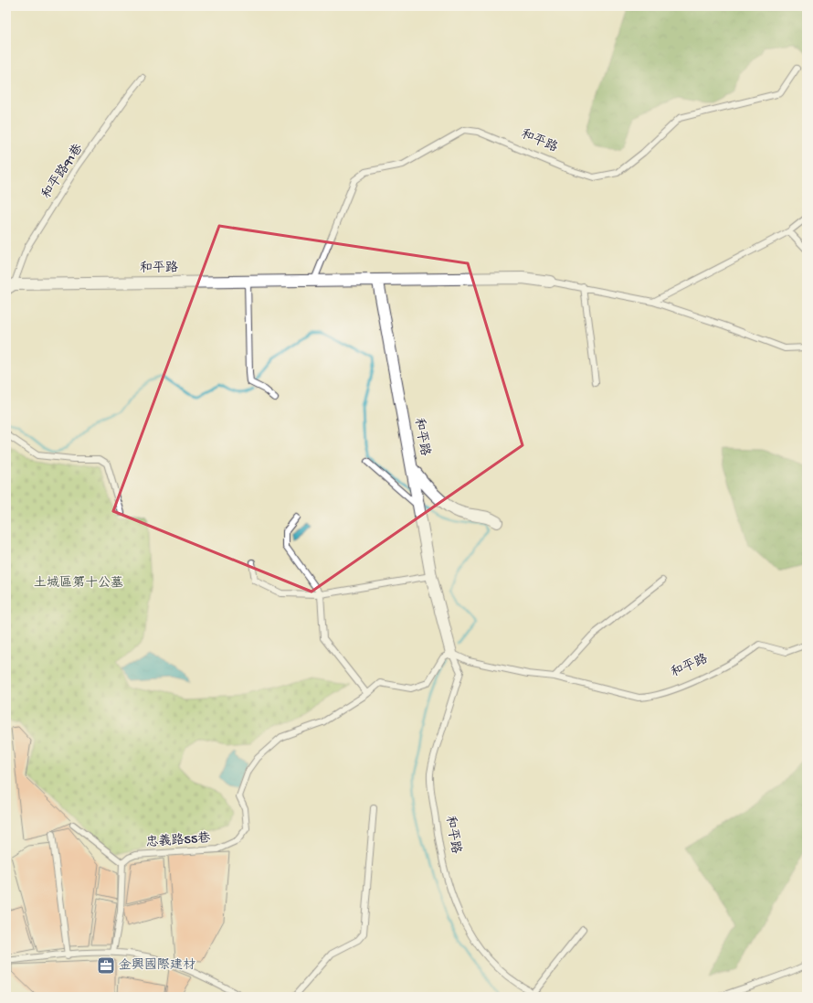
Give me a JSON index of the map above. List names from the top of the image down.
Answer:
{
  "streets": {
    "street": ["和平路"],
    "lane": ["和平路91巷", "忠義路55巷"]
  },
  "crossings": [
    ["和平路", "和平路91巷"],
    ["和平路", "忠義路55巷"]
  ],
  "parks": ["土城區第十公墓"],
  "places": {
    "office": ["金興國際建材"]
  }
}
